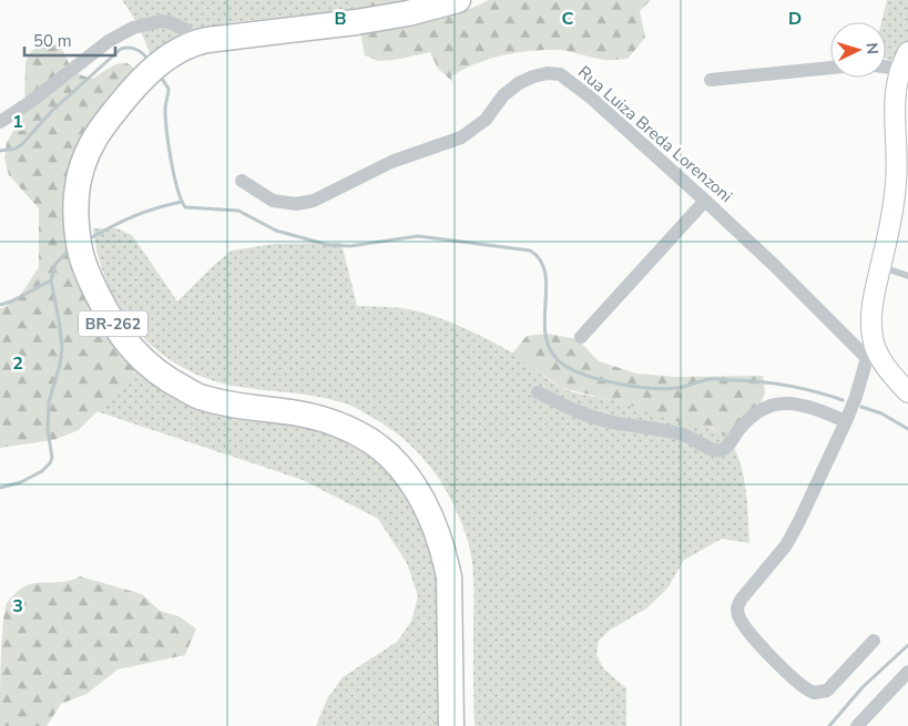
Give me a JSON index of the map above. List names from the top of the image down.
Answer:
{
  "streets": {
    "highway": ["BR-262"],
    "street": ["Rua Luiza Breda Lorenzoni"]
  },
  "scale_bar": "50 m",
  "north": "right",
  "grid": {
    "columns": ["B", "C", "D"],
    "rows": ["1", "2", "3"]
  }
}
